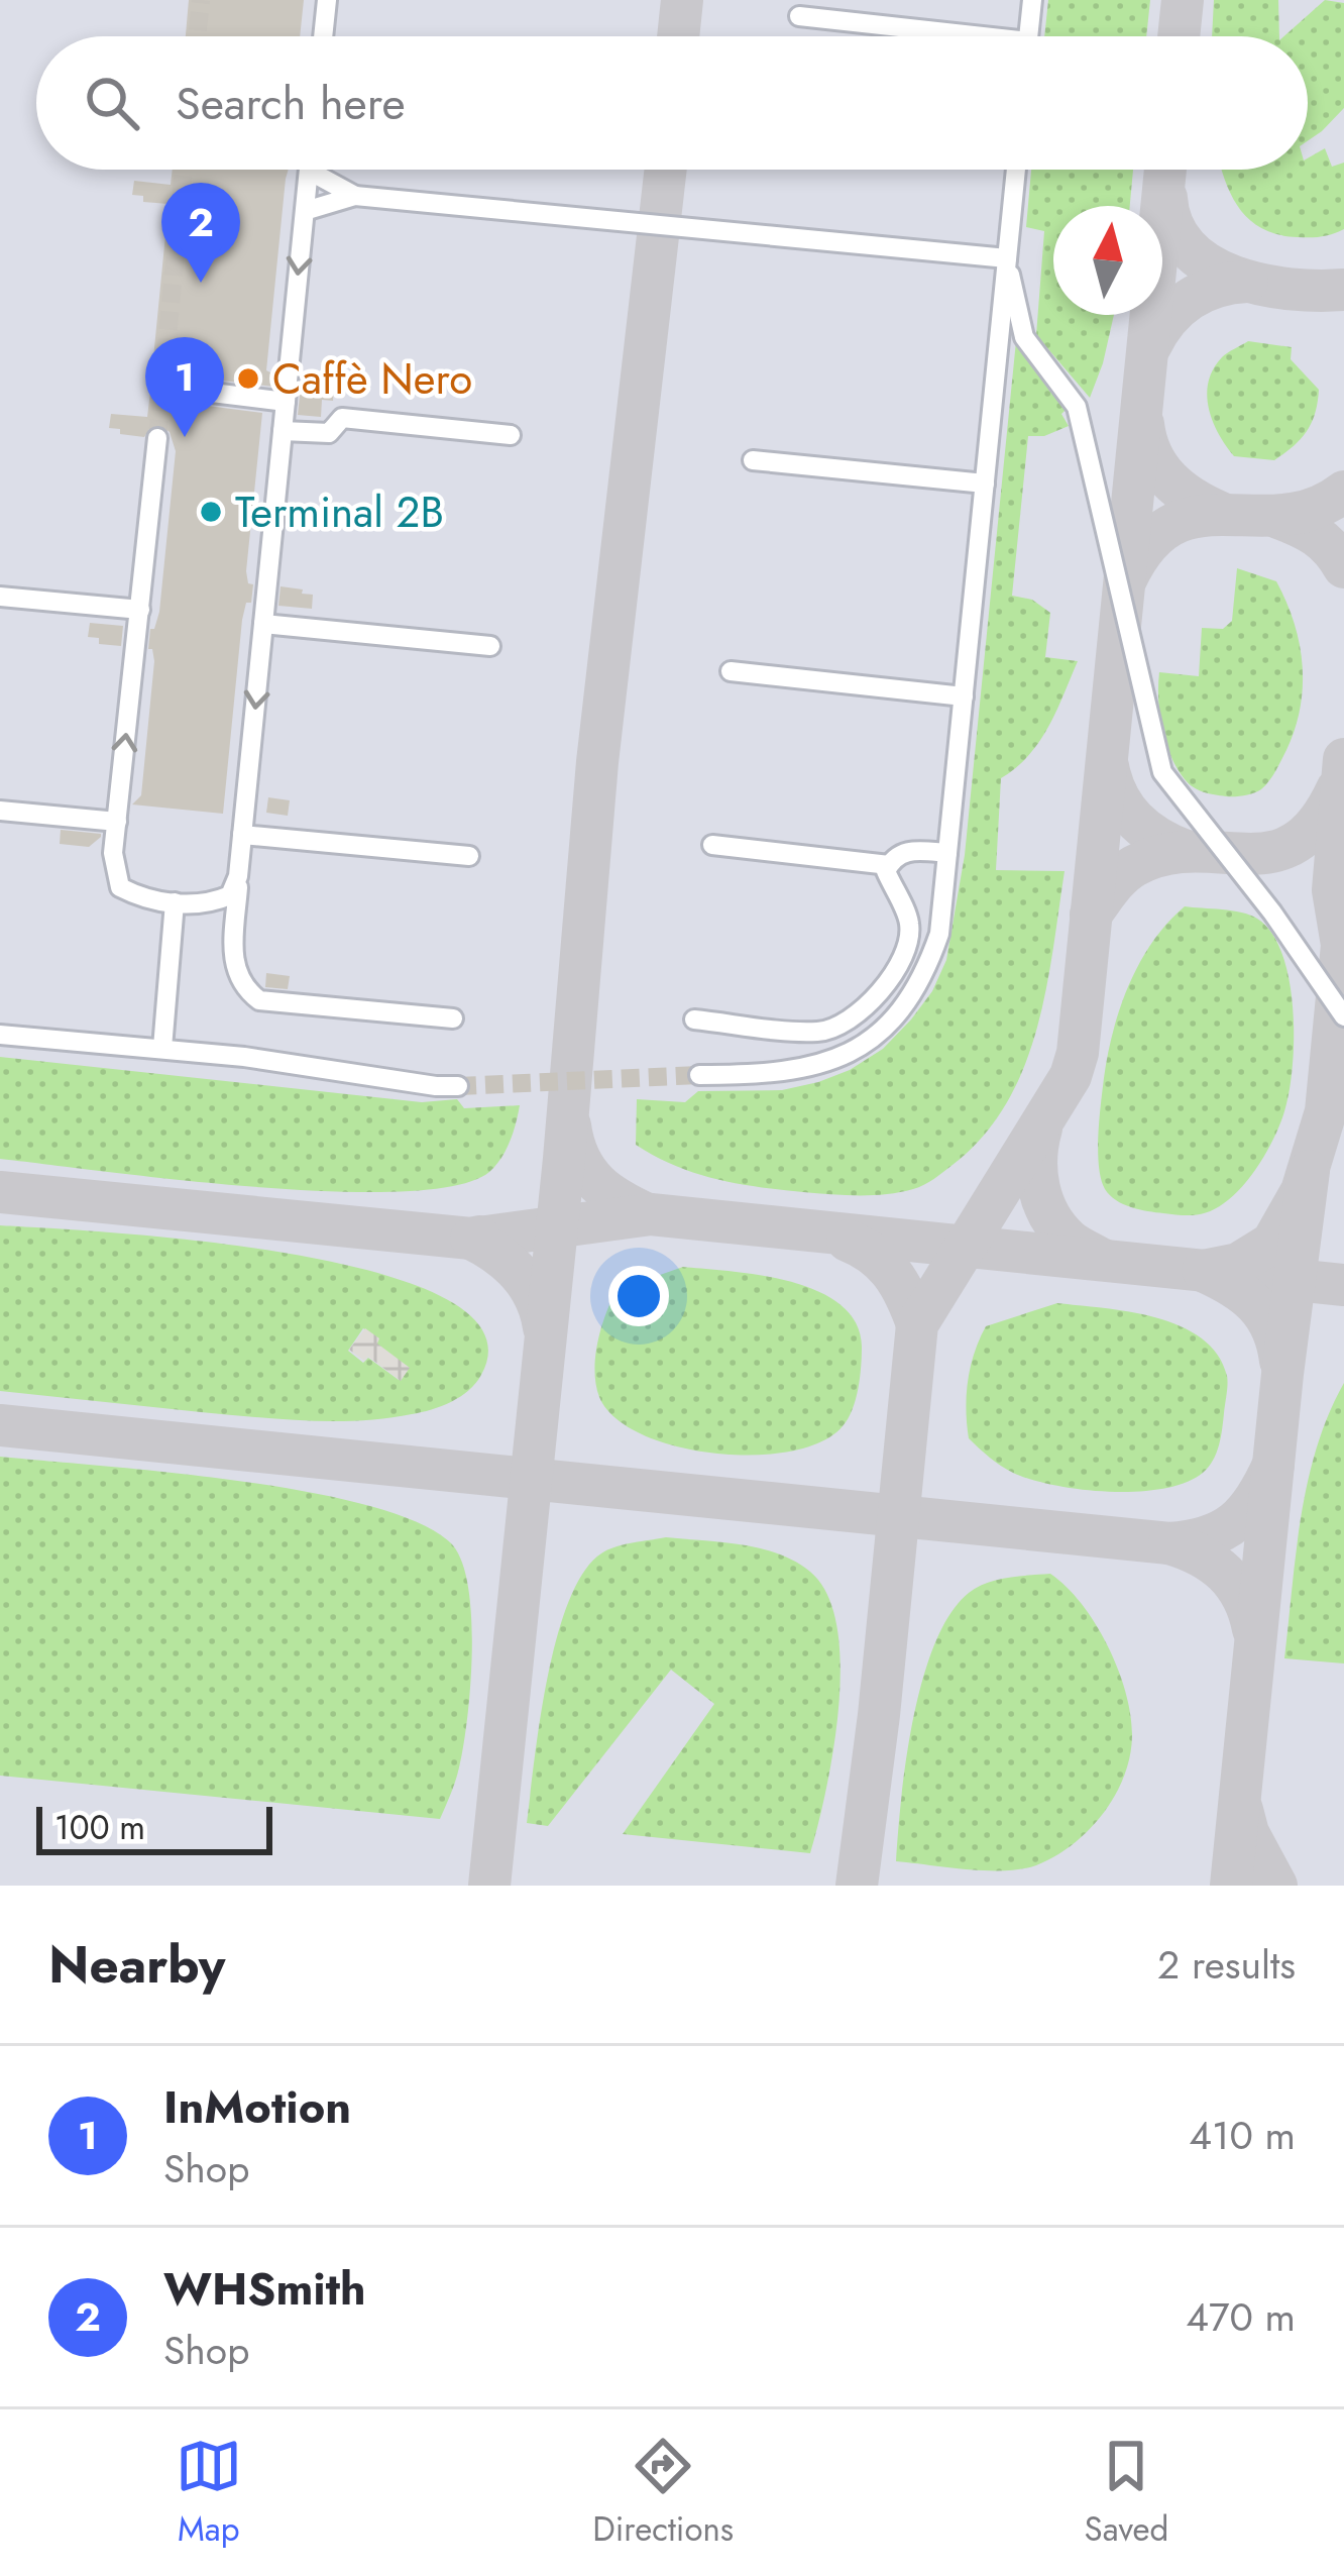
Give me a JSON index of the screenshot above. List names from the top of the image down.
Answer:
{
  "places": ["Caffè Nero", "Terminal 2B"],
  "scale_bar": "100 m",
  "north": "top",
  "page": {
    "search": "Search here",
    "pins": ["2", "1"],
    "scale": "100 m",
    "heading": ["Nearby", "2 results"],
    "list": [
      {
        "mark": "1",
        "name": "InMotion",
        "note": "Shop",
        "value": "410 m"
      },
      {
        "mark": "2",
        "name": "WHSmith",
        "note": "Shop",
        "value": "470 m"
      }
    ],
    "nav": ["Map", "Directions", "Saved"]
  }
}
